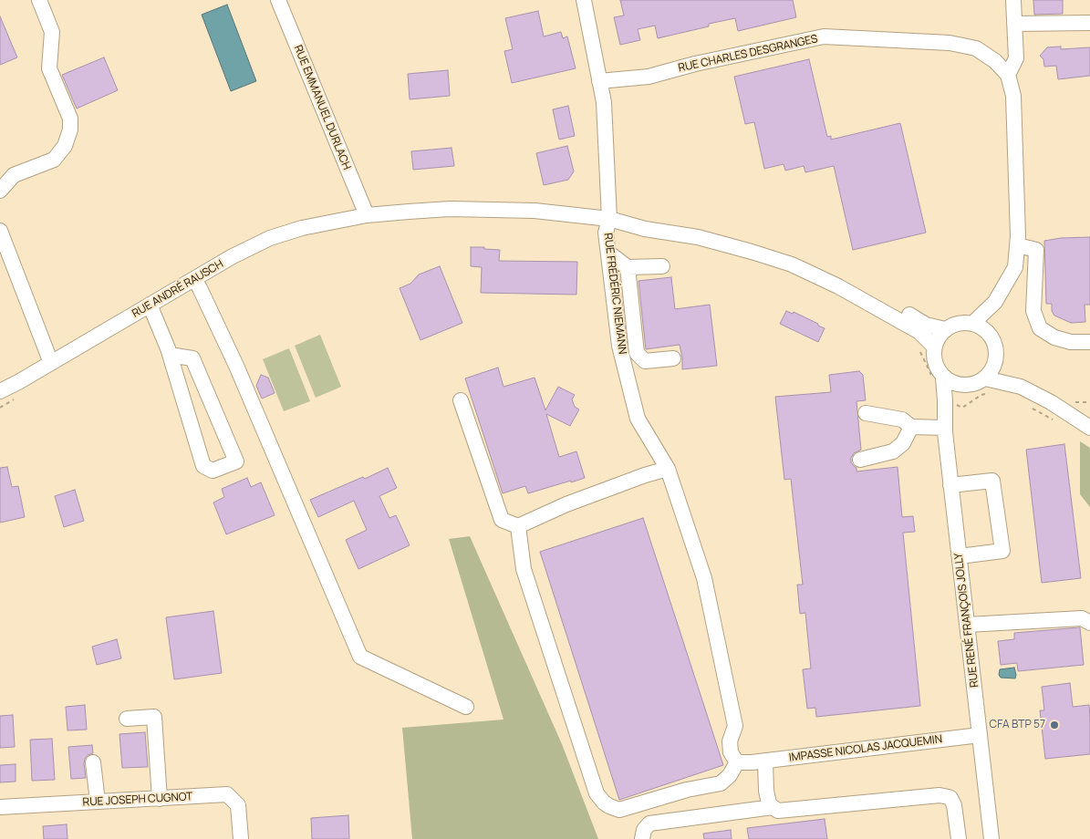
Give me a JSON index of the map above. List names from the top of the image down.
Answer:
{
  "streets": {
    "street": [
      "RUE CHARLES DESGRANGES",
      "RUE EMMANUEL DURLACH",
      "RUE ANDRÉ RAUSCH",
      "RUE FRÉDÉRIC NIEMANN",
      "RUE RENÉ FRANÇOIS JOLLY",
      "IMPASSE NICOLAS JACQUEMIN",
      "RUE JOSEPH CUGNOT"
    ]
  },
  "crossings": [
    ["RUE CHARLES DESGRANGES", "RUE FRÉDÉRIC NIEMANN"],
    ["RUE CHARLES DESGRANGES", "RUE RENÉ FRANÇOIS JOLLY"],
    ["RUE EMMANUEL DURLACH", "RUE ANDRÉ RAUSCH"],
    ["RUE ANDRÉ RAUSCH", "RUE FRÉDÉRIC NIEMANN"],
    ["RUE FRÉDÉRIC NIEMANN", "IMPASSE NICOLAS JACQUEMIN"],
    ["RUE RENÉ FRANÇOIS JOLLY", "IMPASSE NICOLAS JACQUEMIN"]
  ],
  "places": ["CFA BTP 57"]
}
